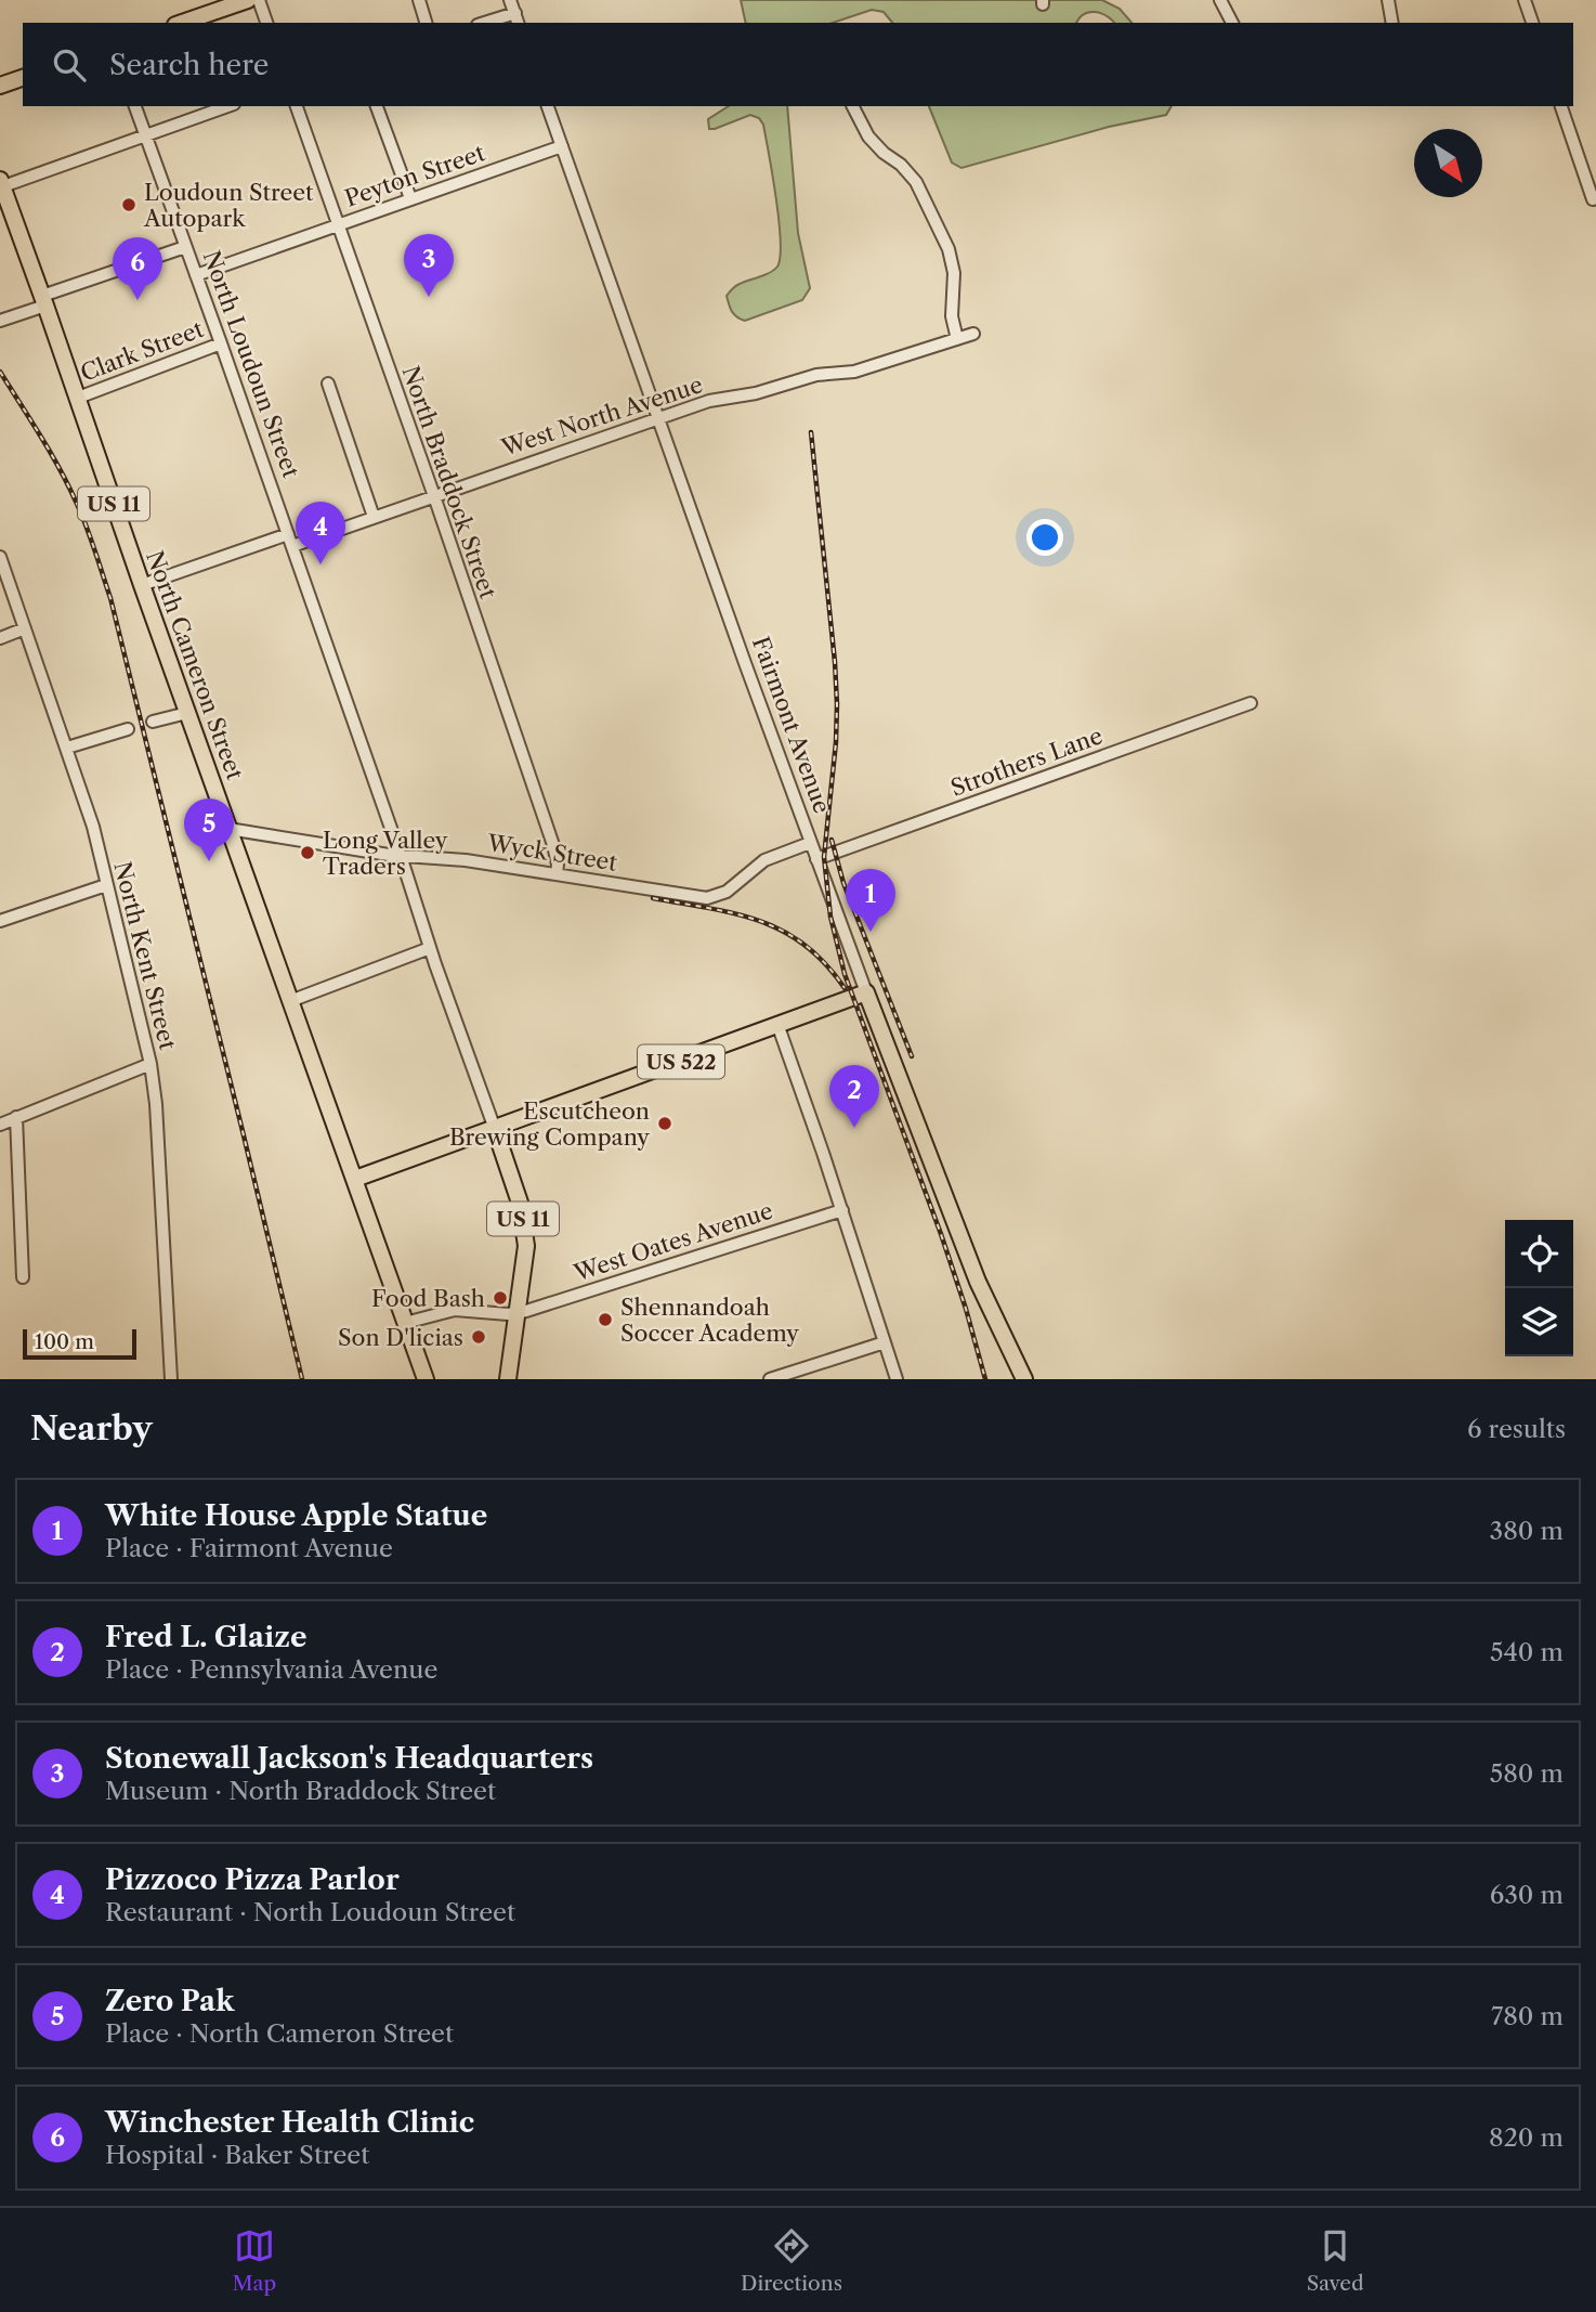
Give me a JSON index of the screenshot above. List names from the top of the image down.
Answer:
{
  "streets": {
    "main road": [
      "North Loudoun Street",
      "US 11",
      "North Cameron Street",
      "Fairmont Avenue",
      "US 522"
    ],
    "street": [
      "Peyton Street",
      "Clark Street",
      "West North Avenue",
      "North Braddock Street",
      "Strothers Lane",
      "Wyck Street",
      "North Kent Street",
      "West Oates Avenue"
    ]
  },
  "crossings": [
    ["Peyton Street", "North Loudoun Street"],
    ["Peyton Street", "North Braddock Street"],
    ["Peyton Street", "Fairmont Avenue"],
    ["Clark Street", "North Loudoun Street"],
    ["Clark Street", "North Cameron Street"],
    ["North Loudoun Street", "West North Avenue"],
    ["North Loudoun Street", "Wyck Street"],
    ["North Loudoun Street", "US 522"],
    ["North Loudoun Street", "West Oates Avenue"],
    ["West North Avenue", "North Braddock Street"],
    ["West North Avenue", "North Cameron Street"],
    ["West North Avenue", "Fairmont Avenue"],
    ["North Braddock Street", "Wyck Street"],
    ["North Cameron Street", "Wyck Street"],
    ["Fairmont Avenue", "Strothers Lane"],
    ["Fairmont Avenue", "Wyck Street"],
    ["Fairmont Avenue", "US 522"]
  ],
  "places": [
    "Loudoun Street Autopark",
    "Long Valley Traders",
    "Escutcheon Brewing Company",
    "Food Bash",
    "Shennandoah Soccer Academy",
    "Son D'licias"
  ],
  "scale_bar": "100 m",
  "north": "bottom right",
  "page": {
    "search": "Search here",
    "pins": [
      "3",
      "6",
      "4",
      "5",
      "1",
      "2"
    ],
    "scale": "100 m",
    "heading": ["Nearby", "6 results"],
    "list": [
      {
        "mark": "1",
        "name": "White House Apple Statue",
        "note": "Place · Fairmont Avenue",
        "value": "380 m"
      },
      {
        "mark": "2",
        "name": "Fred L. Glaize",
        "note": "Place · Pennsylvania Avenue",
        "value": "540 m"
      },
      {
        "mark": "3",
        "name": "Stonewall Jackson's Headquarters",
        "note": "Museum · North Braddock Street",
        "value": "580 m"
      },
      {
        "mark": "4",
        "name": "Pizzoco Pizza Parlor",
        "note": "Restaurant · North Loudoun Street",
        "value": "630 m"
      },
      {
        "mark": "5",
        "name": "Zero Pak",
        "note": "Place · North Cameron Street",
        "value": "780 m"
      },
      {
        "mark": "6",
        "name": "Winchester Health Clinic",
        "note": "Hospital · Baker Street",
        "value": "820 m"
      }
    ],
    "nav": ["Map", "Directions", "Saved"]
  }
}
